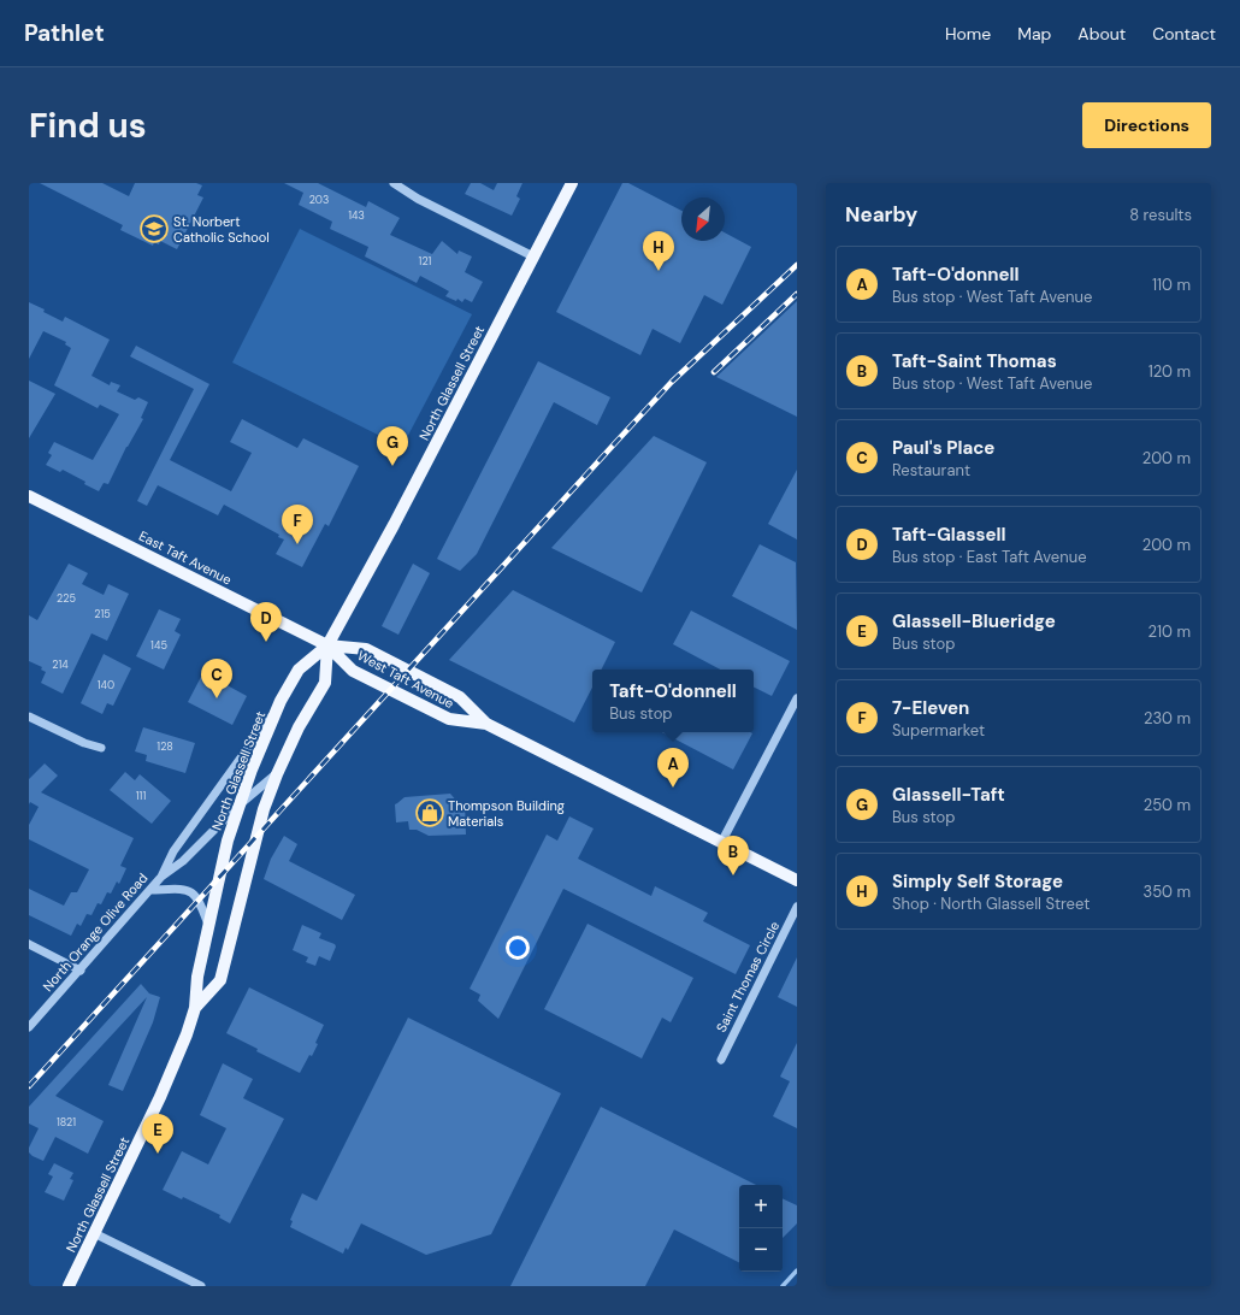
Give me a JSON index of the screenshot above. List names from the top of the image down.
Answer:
{
  "streets": {
    "main road": ["North Glassell Street", "East Taft Avenue", "West Taft Avenue"],
    "street": ["North Orange Olive Road", "Saint Thomas Circle"]
  },
  "crossings": [
    ["North Glassell Street", "East Taft Avenue"],
    ["North Glassell Street", "West Taft Avenue"],
    ["North Glassell Street", "North Orange Olive Road"],
    ["East Taft Avenue", "West Taft Avenue"]
  ],
  "places": {
    "school or university": ["St. Norbert Catholic School"],
    "shop": ["Thompson Building Materials"]
  },
  "house_numbers": [
    "203",
    "143",
    "121",
    "225",
    "215",
    "145",
    "214",
    "140",
    "128",
    "111",
    "1821"
  ],
  "north": "bottom left",
  "page": {
    "header": "Pathlet",
    "nav": [
      "Home",
      "Map",
      "About",
      "Contact"
    ],
    "buttons": "Directions",
    "title": "Find us",
    "heading": ["Nearby", "8 results"],
    "pins": [
      "H",
      "G",
      "F",
      "D",
      "C",
      "A",
      "B",
      "E"
    ],
    "list": [
      {
        "mark": "A",
        "name": "Taft-O'donnell",
        "note": "Bus stop · West Taft Avenue",
        "value": "110 m"
      },
      {
        "mark": "B",
        "name": "Taft-Saint Thomas",
        "note": "Bus stop · West Taft Avenue",
        "value": "120 m"
      },
      {
        "mark": "C",
        "name": "Paul's Place",
        "note": "Restaurant",
        "value": "200 m"
      },
      {
        "mark": "D",
        "name": "Taft-Glassell",
        "note": "Bus stop · East Taft Avenue",
        "value": "200 m"
      },
      {
        "mark": "E",
        "name": "Glassell-Blueridge",
        "note": "Bus stop",
        "value": "210 m"
      },
      {
        "mark": "F",
        "name": "7-Eleven",
        "note": "Supermarket",
        "value": "230 m"
      },
      {
        "mark": "G",
        "name": "Glassell-Taft",
        "note": "Bus stop",
        "value": "250 m"
      },
      {
        "mark": "H",
        "name": "Simply Self Storage",
        "note": "Shop · North Glassell Street",
        "value": "350 m"
      }
    ],
    "popup": ["Taft-O'donnell", "Bus stop"],
    "map_buttons": ["+", "−"]
  }
}
